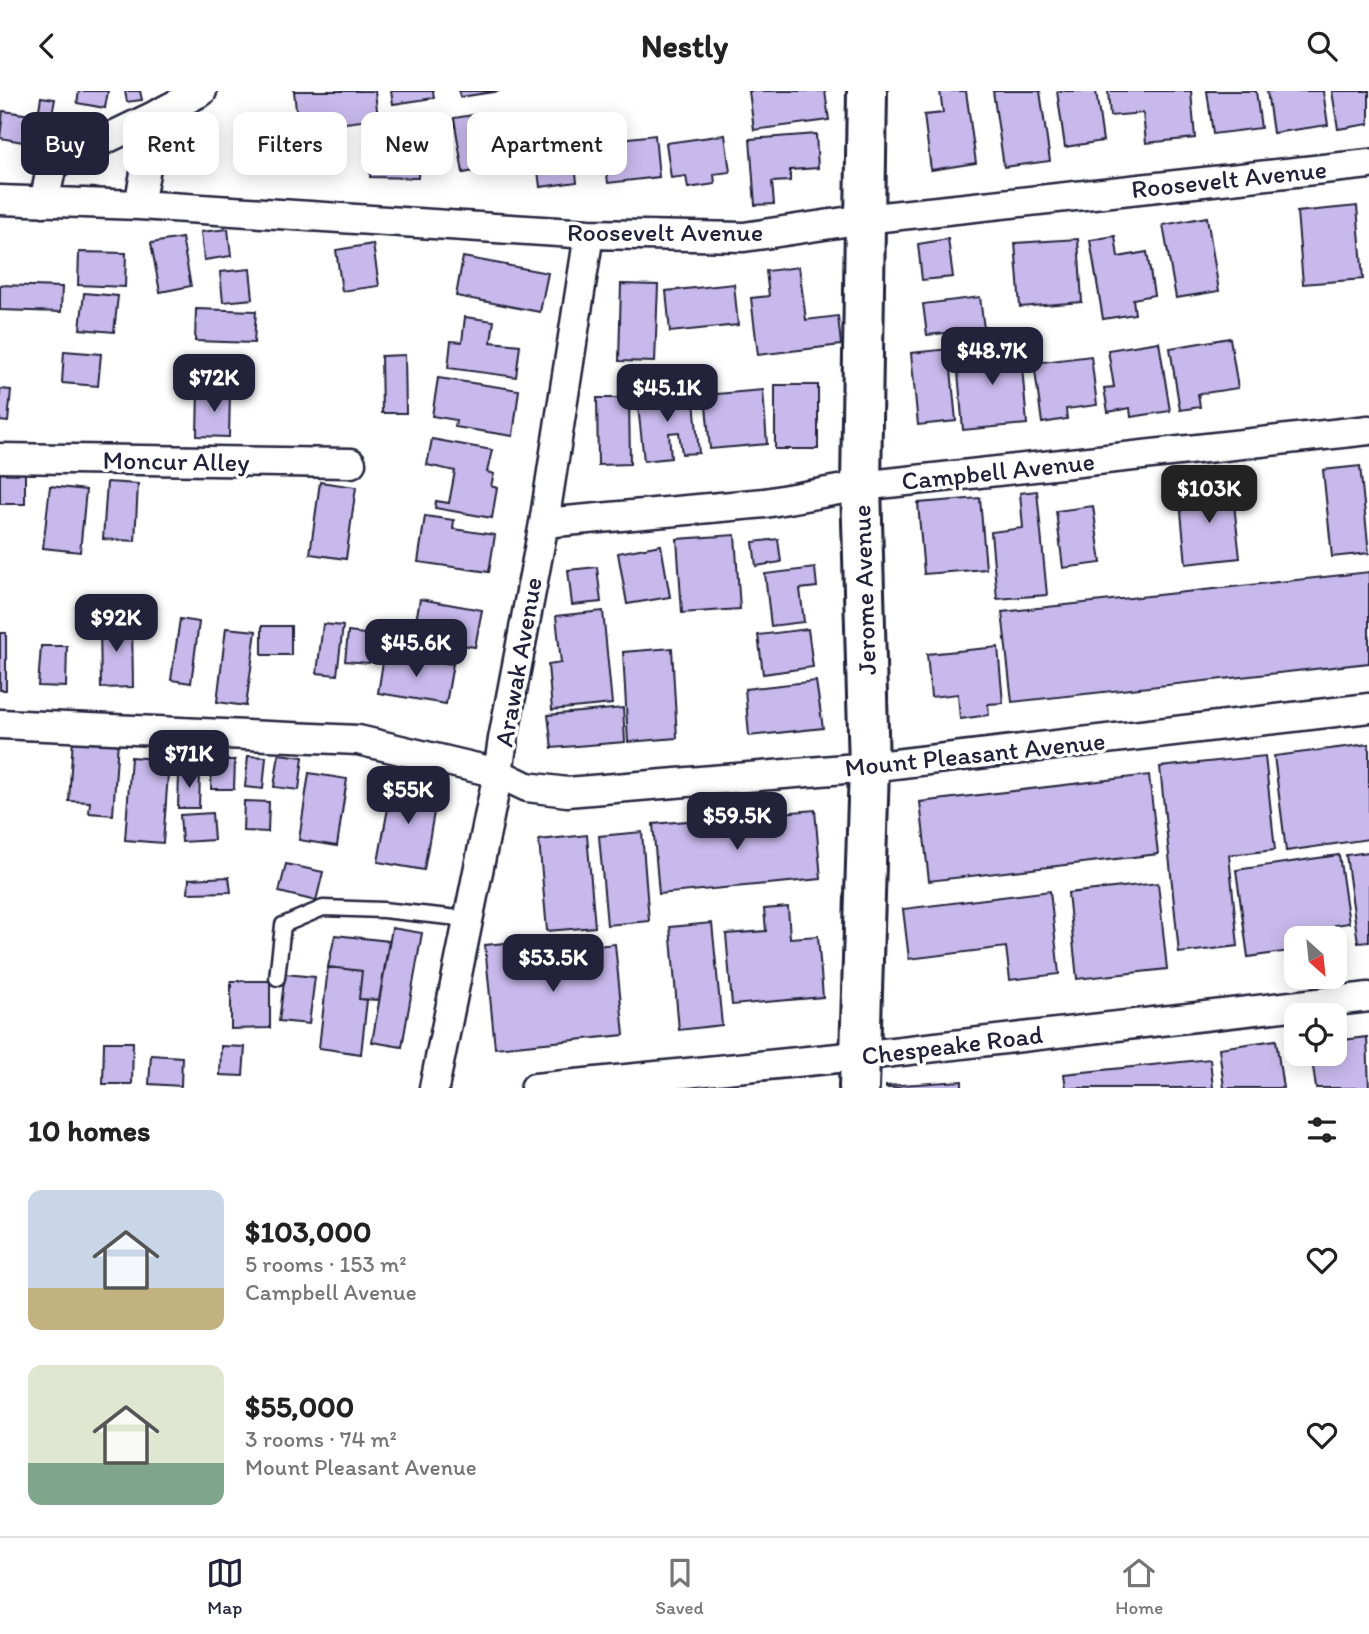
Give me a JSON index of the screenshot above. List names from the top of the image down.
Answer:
{
  "streets": {
    "street": [
      "Roosevelt Avenue",
      "Moncur Alley",
      "Campbell Avenue",
      "Jerome Avenue",
      "Arawak Avenue",
      "Mount Pleasant Avenue",
      "Chespeake Road"
    ]
  },
  "crossings": [
    ["Roosevelt Avenue", "Jerome Avenue"],
    ["Roosevelt Avenue", "Arawak Avenue"],
    ["Campbell Avenue", "Jerome Avenue"],
    ["Campbell Avenue", "Arawak Avenue"],
    ["Jerome Avenue", "Mount Pleasant Avenue"],
    ["Jerome Avenue", "Chespeake Road"],
    ["Arawak Avenue", "Mount Pleasant Avenue"]
  ],
  "north": "bottom right",
  "page": {
    "header": "Nestly",
    "chip": [
      "Buy",
      "Rent",
      "Filters",
      "New",
      "Apartment"
    ],
    "price": [
      "$48.7K",
      "$72K",
      "$45.1K",
      "$103K",
      "$92K",
      "$45.6K",
      "$71K",
      "$55K",
      "$59.5K",
      "$53.5K"
    ],
    "heading": "10 homes",
    "list": [
      {
        "name": "$103,000",
        "note": "5 rooms · 153 m² · Campbell Avenue"
      },
      {
        "name": "$55,000",
        "note": "3 rooms · 74 m² · Mount Pleasant Avenue"
      }
    ],
    "tabs": ["Map", "Saved", "Home"]
  }
}
